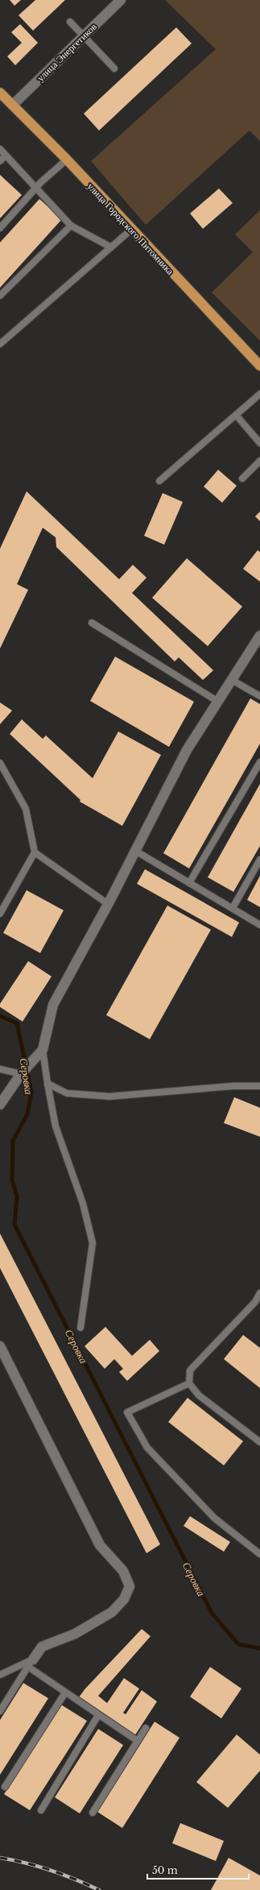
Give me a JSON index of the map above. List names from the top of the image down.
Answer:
{
  "streets": {
    "main road": ["улица Городского Питомника"],
    "street": ["улица Энергетиков"]
  },
  "crossings": [
    ["улица Энергетиков", "улица Городского Питомника"]
  ],
  "water": ["Серовка"],
  "scale_bar": "50 m"
}
